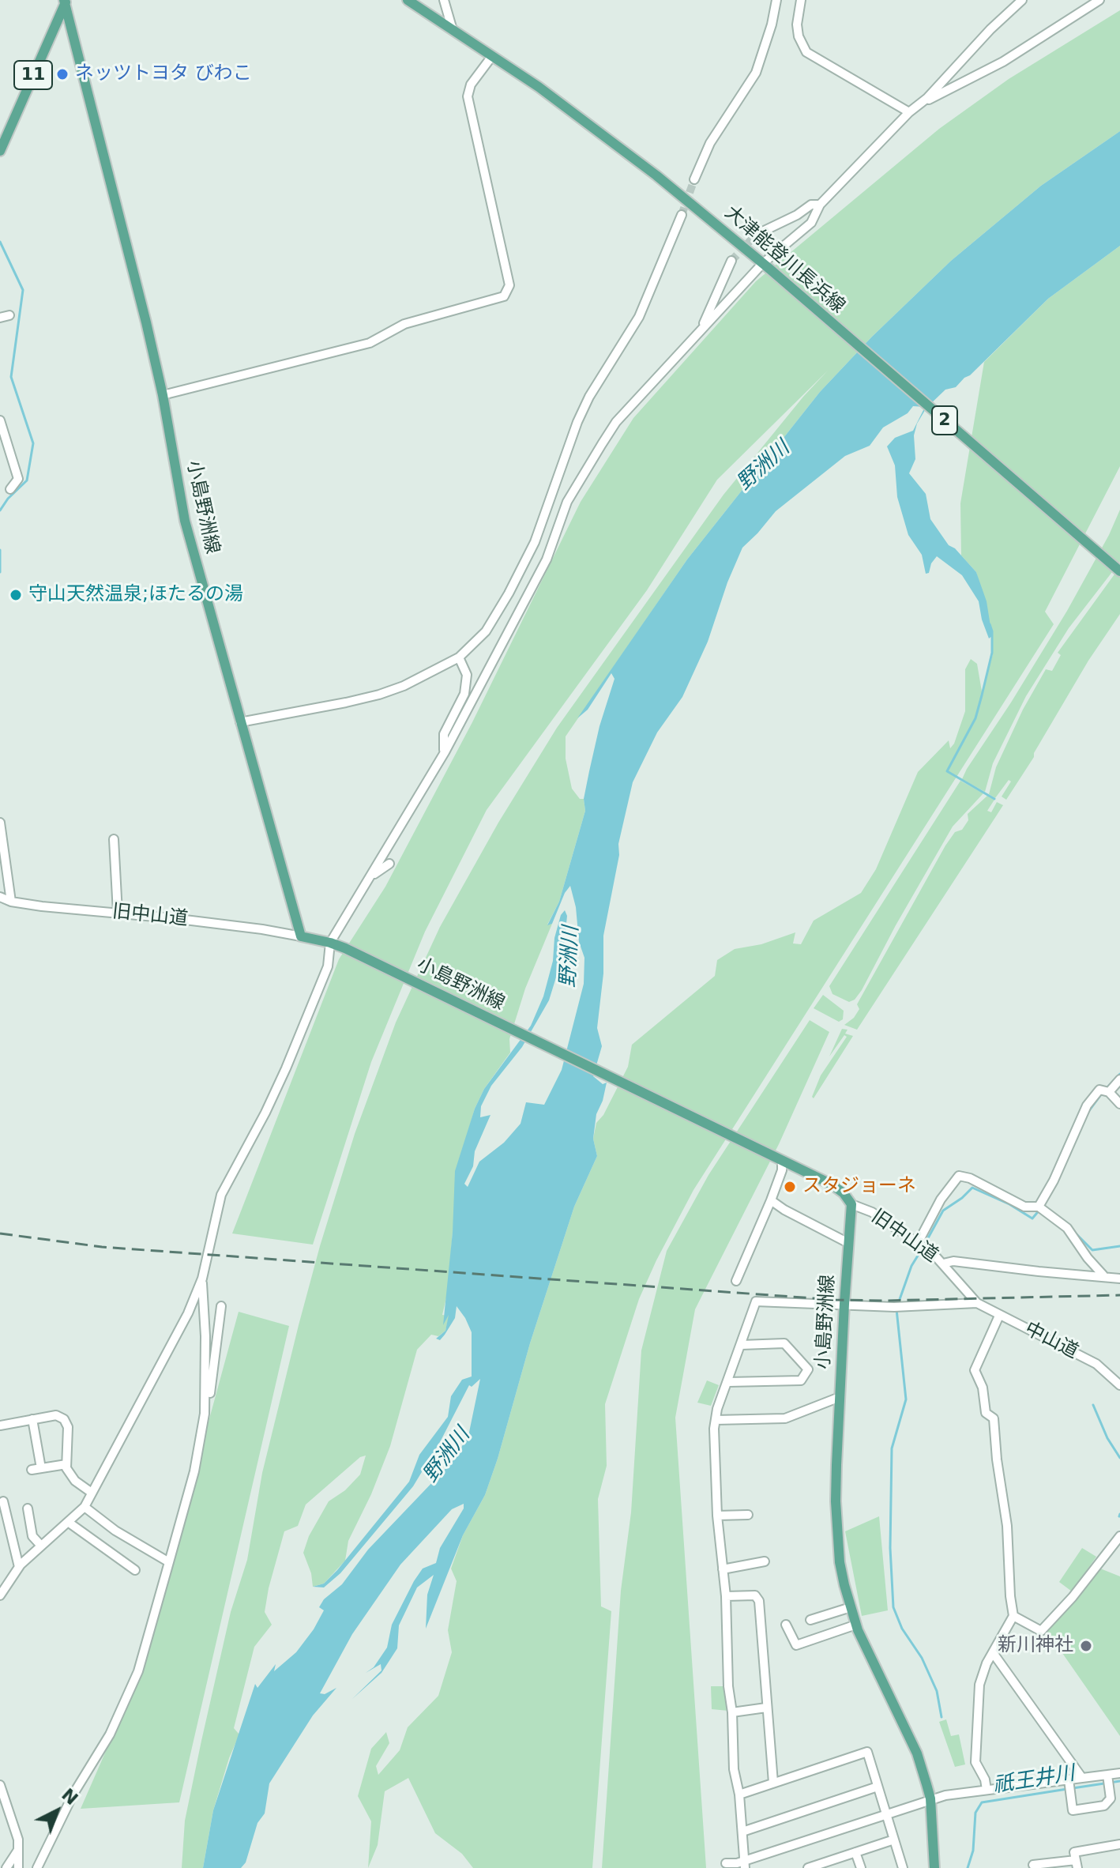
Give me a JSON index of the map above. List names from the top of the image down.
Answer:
{
  "streets": {
    "main road": [
      "11",
      "大津能登川長浜線",
      "2",
      "小島野洲線"
    ],
    "street": ["旧中山道", "中山道"]
  },
  "crossings": [
    ["11", "小島野洲線"],
    ["小島野洲線", "旧中山道"],
    ["旧中山道", "中山道"]
  ],
  "water": ["野洲川", "祇王井川"],
  "places": [
    "ネッツトヨタ びわこ",
    "守山天然温泉;ほたるの湯",
    "スタジョーネ",
    "新川神社"
  ],
  "north": "top right"
}
